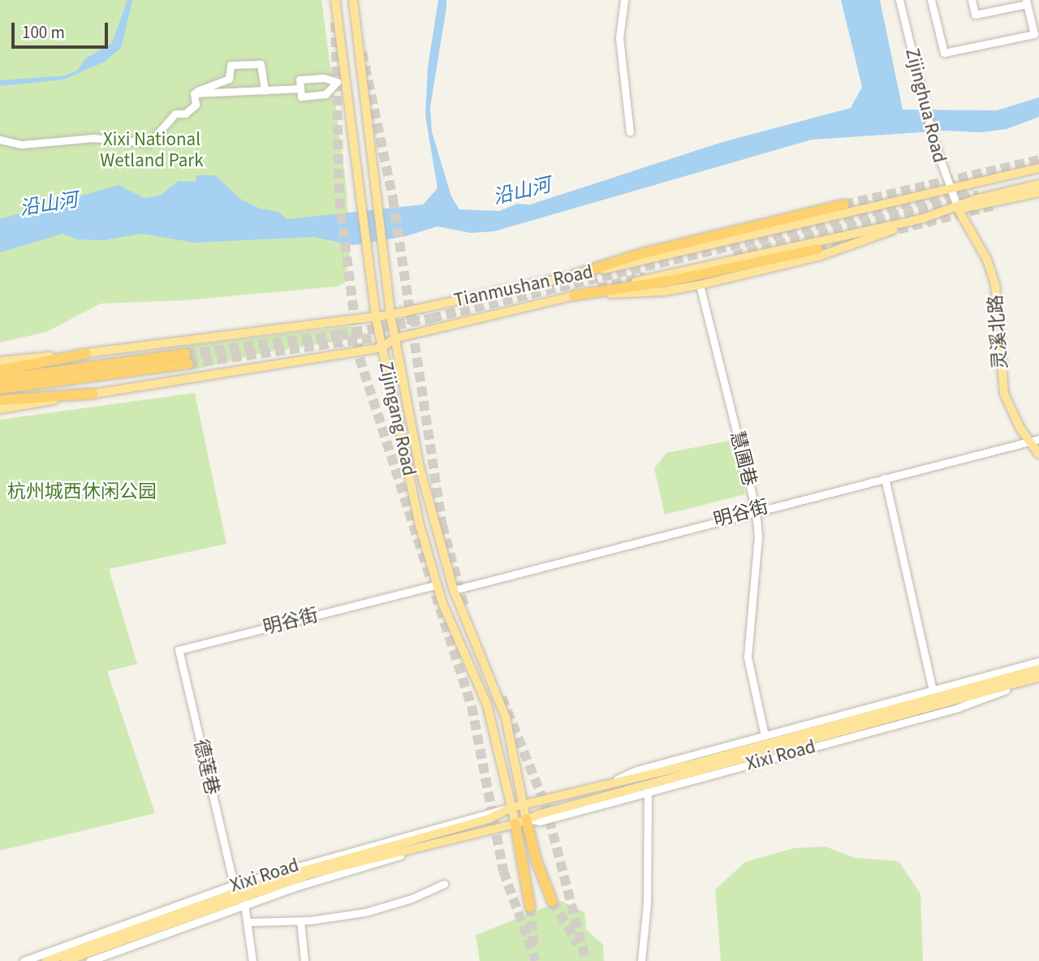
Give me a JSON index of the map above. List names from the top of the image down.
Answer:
{
  "streets": {
    "main road": [
      "Tianmushan Road",
      "灵溪北路",
      "Zijingang Road",
      "Xixi Road"
    ],
    "street": [
      "Zijinghua Road",
      "慧圃巷",
      "明谷街",
      "德莲巷"
    ]
  },
  "crossings": [
    ["Zijinghua Road", "Tianmushan Road"],
    ["Zijinghua Road", "灵溪北路"],
    ["Tianmushan Road", "灵溪北路"],
    ["Tianmushan Road", "Zijingang Road"],
    ["Tianmushan Road", "慧圃巷"],
    ["灵溪北路", "明谷街"],
    ["Zijingang Road", "明谷街"],
    ["Zijingang Road", "Xixi Road"],
    ["慧圃巷", "明谷街"],
    ["慧圃巷", "Xixi Road"],
    ["明谷街", "德莲巷"],
    ["Xixi Road", "德莲巷"]
  ],
  "water": ["沿山河"],
  "parks": ["Xixi National Wetland Park", "杭州城西休闲公园"],
  "scale_bar": "100 m"
}
